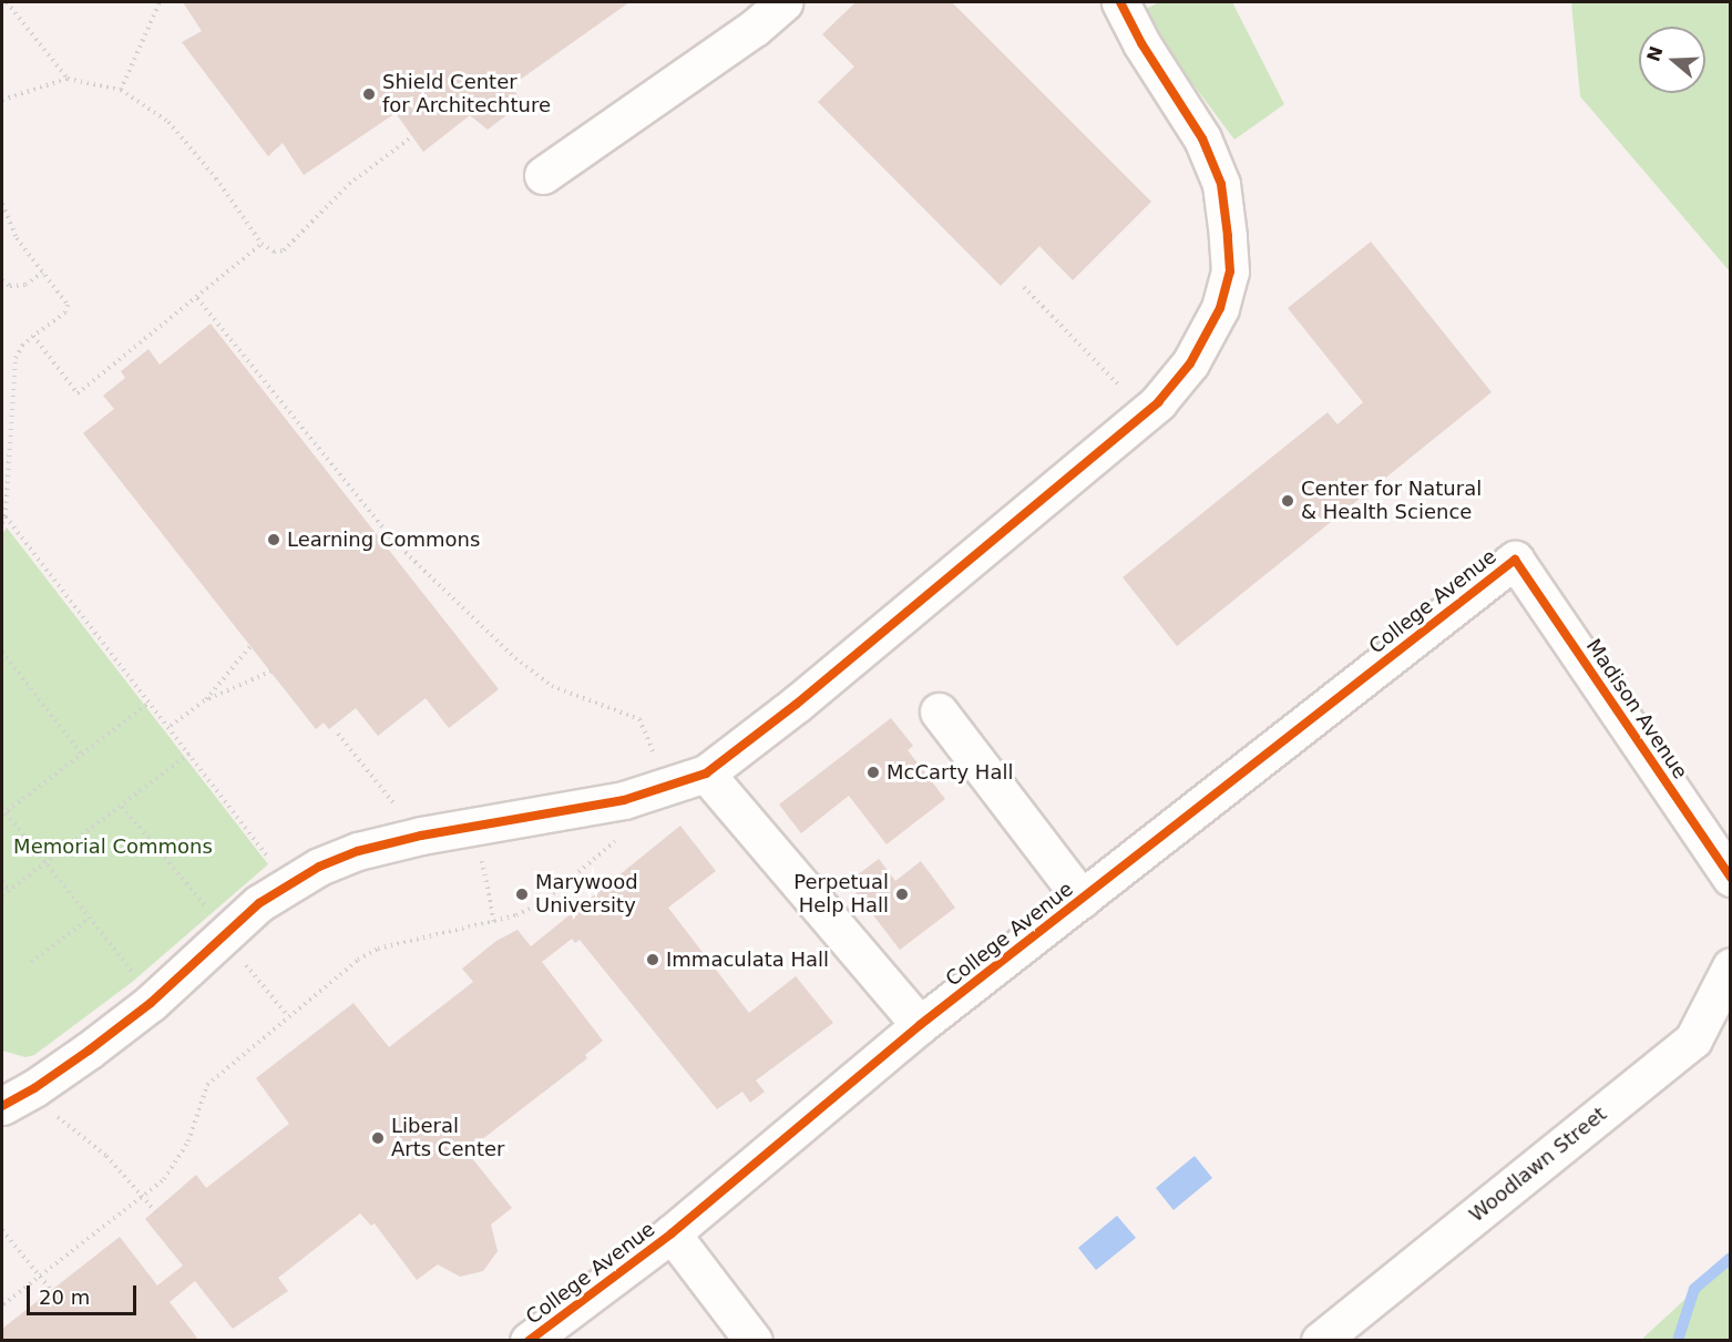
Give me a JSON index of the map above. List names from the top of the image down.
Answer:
{
  "streets": {
    "street": ["College Avenue", "Madison Avenue", "Woodlawn Street"]
  },
  "crossings": [
    ["College Avenue", "Madison Avenue"]
  ],
  "parks": ["Memorial Commons"],
  "places": [
    "Shield Center for Architechture",
    "Center for Natural & Health Science",
    "Learning Commons",
    "McCarty Hall",
    "Marywood University",
    "Perpetual Help Hall",
    "Immaculata Hall",
    "Liberal Arts Center"
  ],
  "scale_bar": "20 m",
  "north": "left"
}
